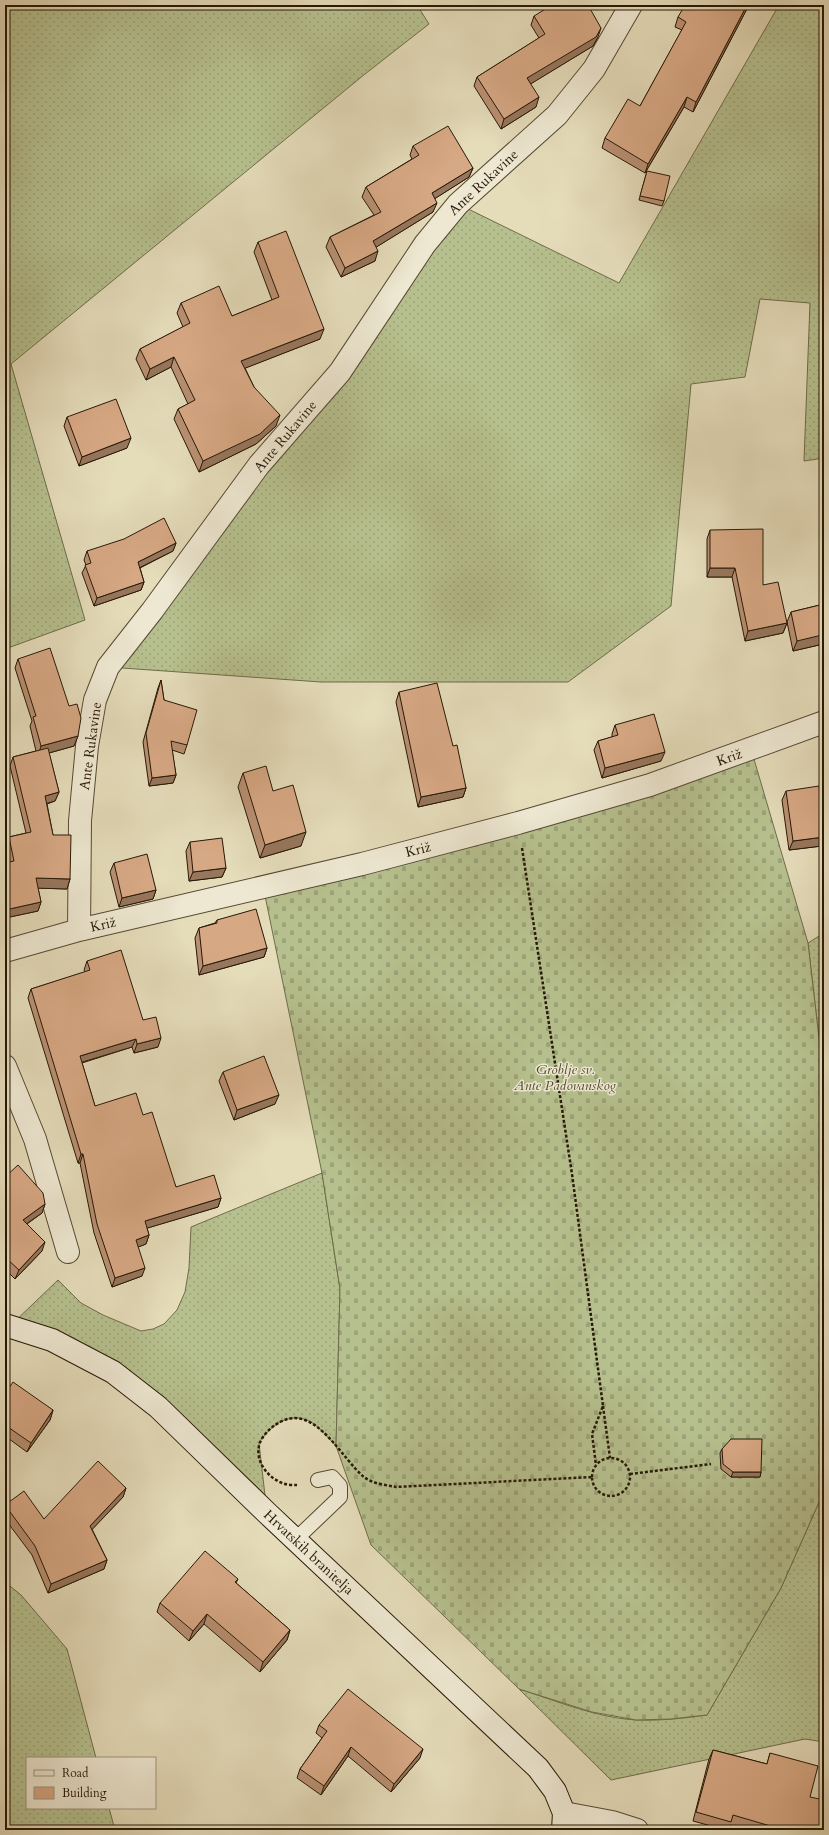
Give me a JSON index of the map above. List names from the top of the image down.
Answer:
{
  "streets": {
    "street": ["Ante Rukavine", "Križ", "Hrvatskih branitelja"]
  },
  "crossings": [
    ["Ante Rukavine", "Križ"]
  ],
  "parks": ["Groblje sv. Ante Padovanskog"],
  "legend": ["Road", "Building"]
}
